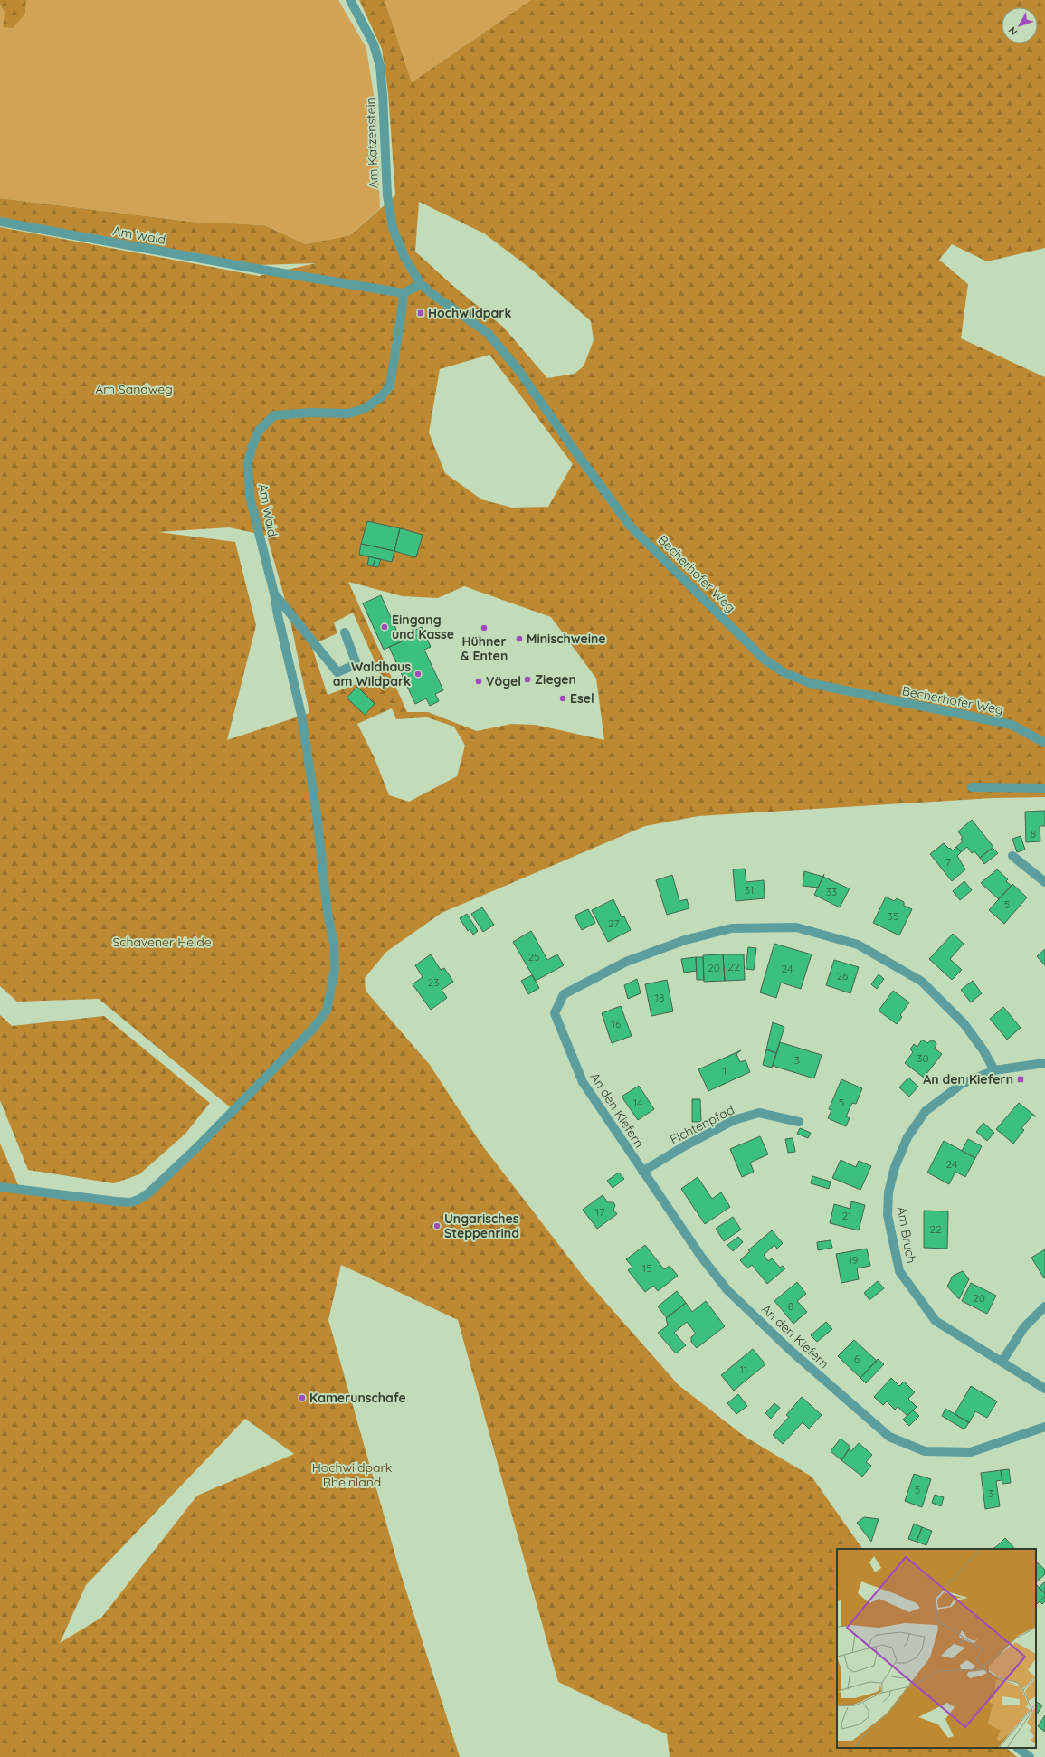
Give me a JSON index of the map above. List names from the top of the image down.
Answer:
{
  "streets": {
    "street": [
      "Am Katzenstein",
      "Am Wald",
      "Becherhofer Weg",
      "An den Kiefern",
      "Fichtenpfad",
      "Am Bruch"
    ]
  },
  "crossings": [
    ["Am Katzenstein", "Becherhofer Weg"],
    ["An den Kiefern", "Fichtenpfad"],
    ["An den Kiefern", "Am Bruch"]
  ],
  "parks": ["Am Sandweg", "Schavener Heide", "Hochwildpark Rheinland"],
  "places": {
    "transit": ["Hochwildpark", "An den Kiefern"],
    "other": [
      "Eingang und Kasse",
      "Hühner & Enten",
      "Minischweine",
      "Waldhaus am Wildpark",
      "Ziegen",
      "Vögel",
      "Esel",
      "Ungarisches Steppenrind",
      "Kamerunschafe"
    ]
  },
  "house_numbers": [
    "8",
    "7",
    "31",
    "33",
    "5",
    "35",
    "27",
    "25",
    "22",
    "20",
    "24",
    "26",
    "23",
    "18",
    "16",
    "30",
    "3",
    "1",
    "14",
    "5",
    "24",
    "17",
    "21",
    "22",
    "19",
    "15",
    "20",
    "8",
    "6",
    "11",
    "5",
    "3"
  ],
  "north": "bottom left"
}
